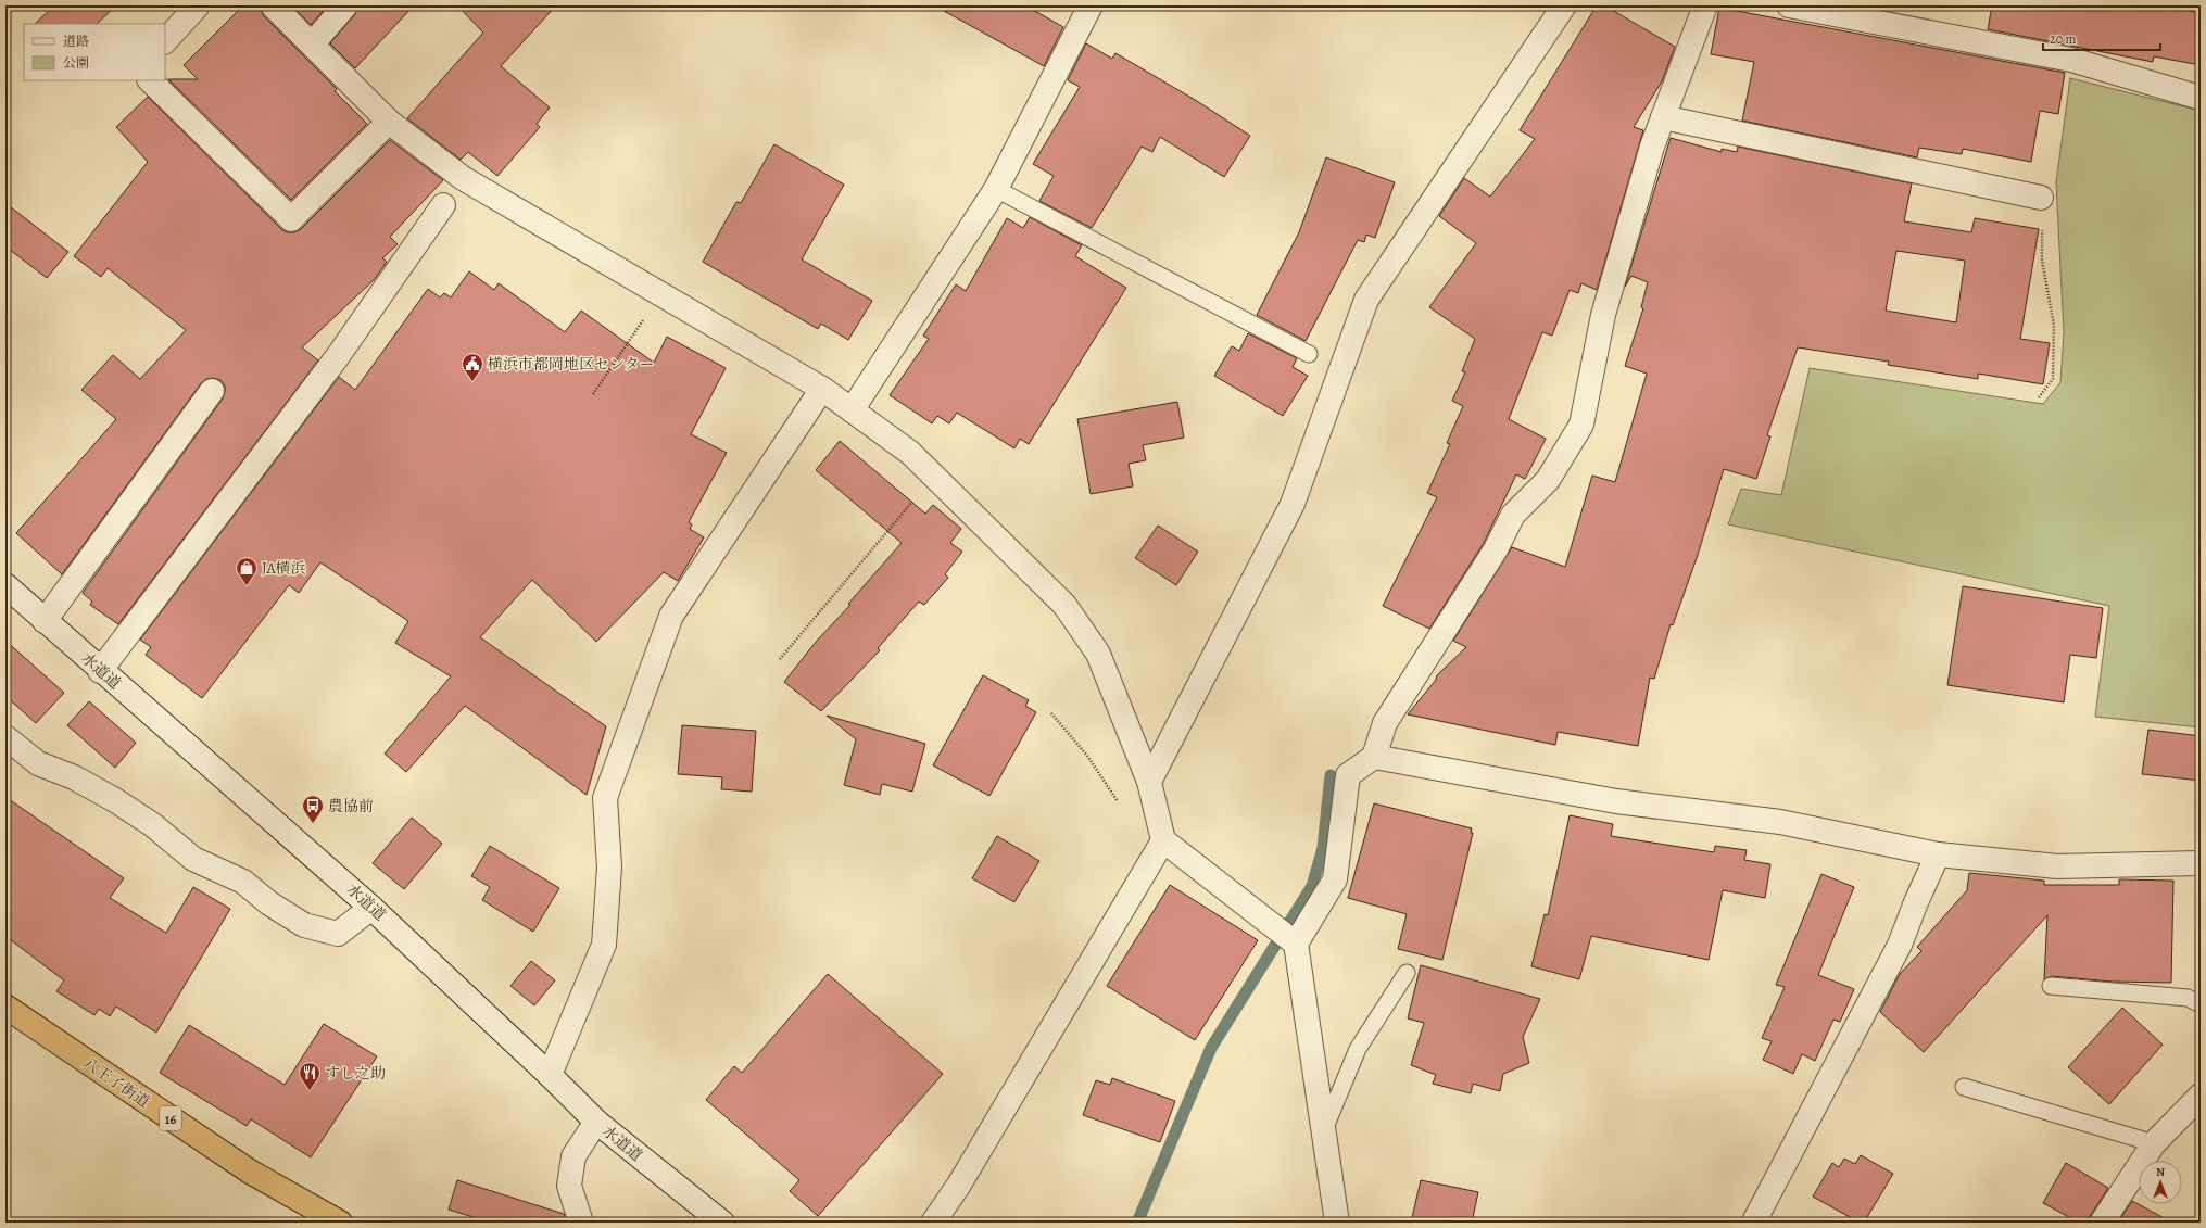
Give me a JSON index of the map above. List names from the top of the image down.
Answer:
{
  "streets": {
    "highway": ["八王子街道", "16"],
    "street": ["水道道"]
  },
  "places": {
    "public building": ["横浜市都岡地区センター"],
    "shop": ["JA横浜"],
    "bus stop": ["農協前"],
    "restaurant": ["すし之助"]
  },
  "legend": ["道路", "公園"],
  "scale_bar": "20 m",
  "north": "top"
}
